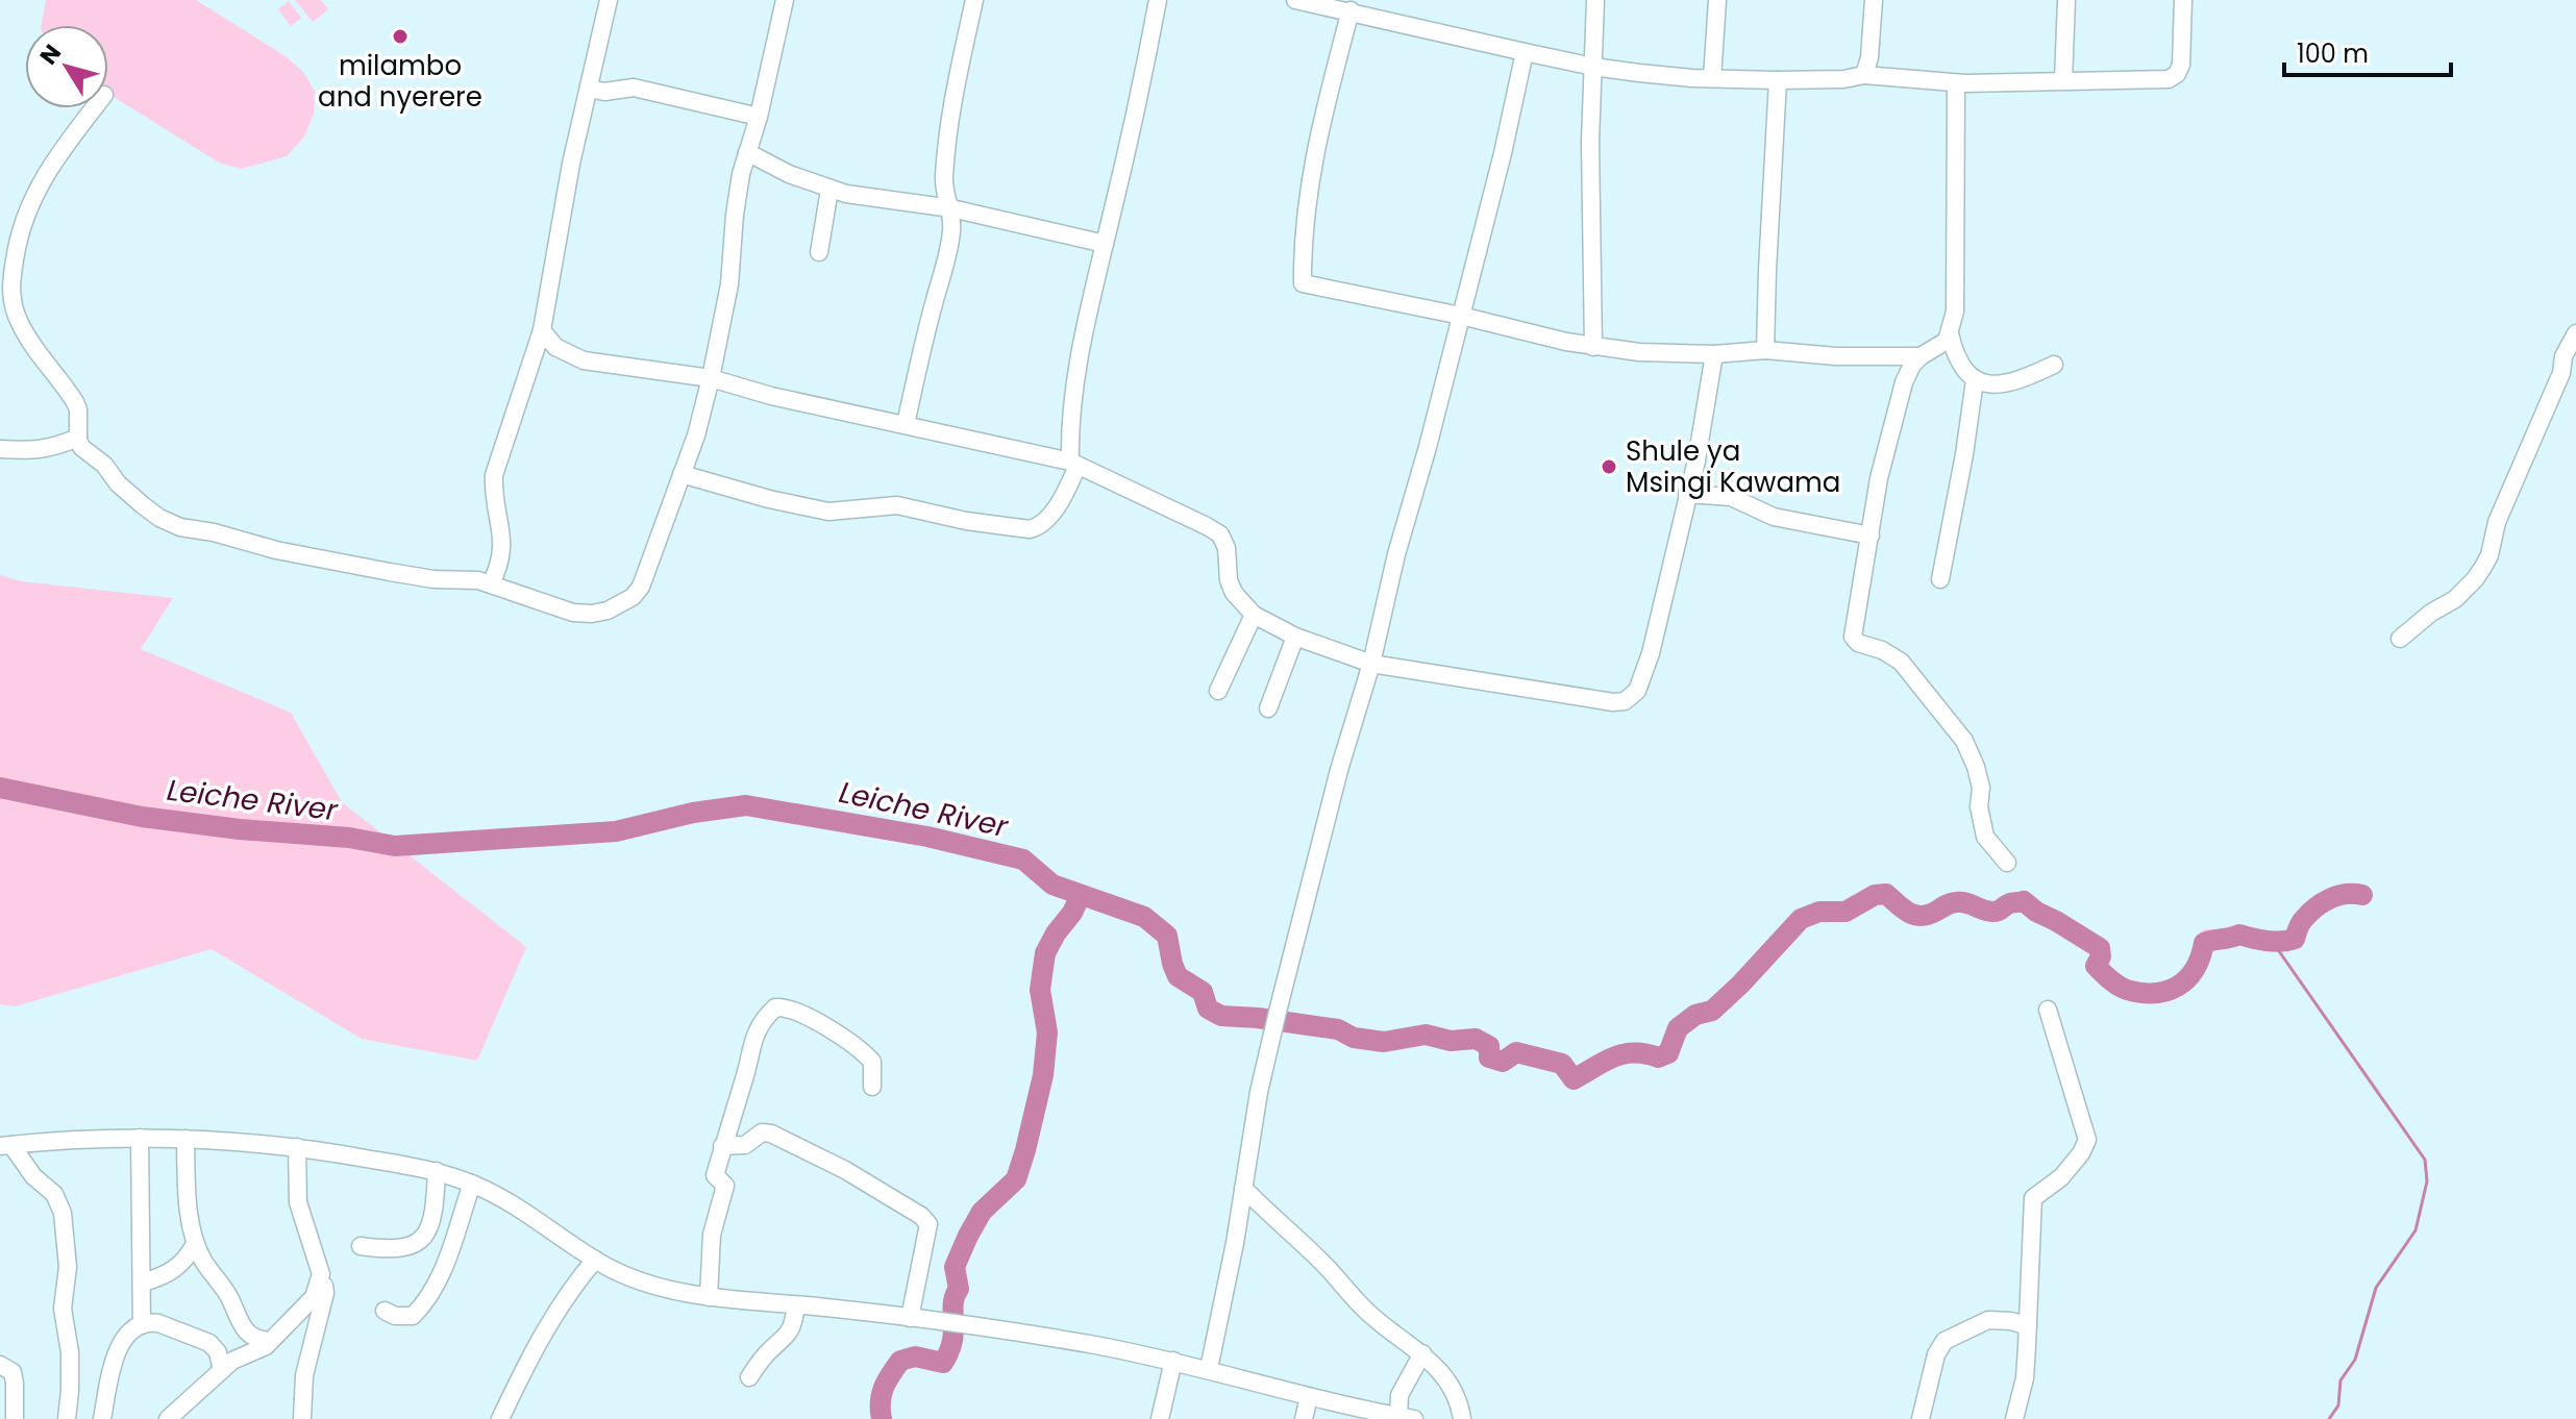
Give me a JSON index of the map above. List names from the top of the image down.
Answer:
{
  "water": ["Leiche River"],
  "places": ["milambo and nyerere", "Shule ya Msingi Kawama"],
  "scale_bar": "100 m",
  "north": "top left"
}
